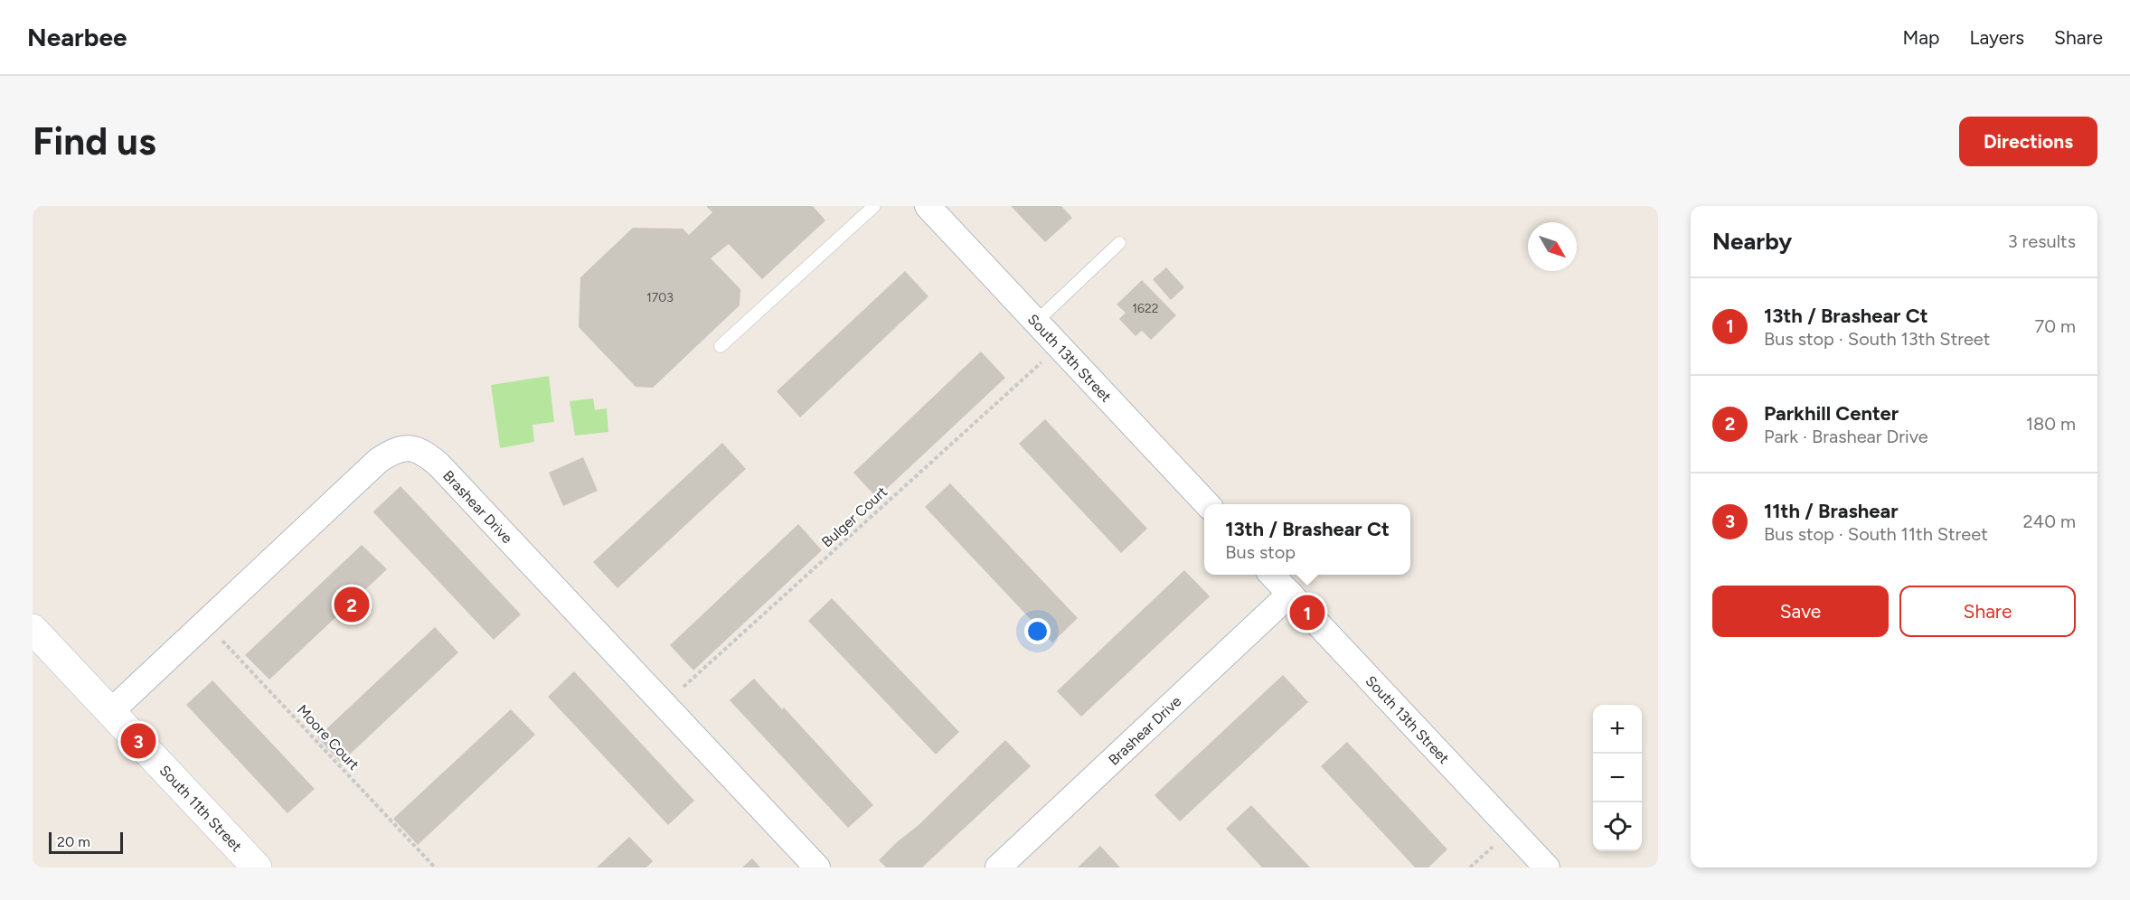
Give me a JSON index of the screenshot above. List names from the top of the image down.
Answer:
{
  "streets": {
    "street": ["South 13th Street", "Brashear Drive", "South 11th Street"],
    "path": ["Bulger Court", "Moore Court"]
  },
  "crossings": [
    ["South 13th Street", "Brashear Drive"],
    ["South 13th Street", "Bulger Court"],
    ["Brashear Drive", "Bulger Court"],
    ["Brashear Drive", "Moore Court"],
    ["Brashear Drive", "South 11th Street"]
  ],
  "house_numbers": ["1703", "1622"],
  "scale_bar": "20 m",
  "north": "bottom right",
  "page": {
    "header": "Nearbee",
    "nav": ["Map", "Layers", "Share"],
    "buttons": [
      "Directions",
      ["Save", "Share"]
    ],
    "title": "Find us",
    "heading": ["Nearby", "3 results"],
    "list": [
      {
        "mark": "1",
        "name": "13th / Brashear Ct",
        "note": "Bus stop · South 13th Street",
        "value": "70 m"
      },
      {
        "mark": "2",
        "name": "Parkhill Center",
        "note": "Park · Brashear Drive",
        "value": "180 m"
      },
      {
        "mark": "3",
        "name": "11th / Brashear",
        "note": "Bus stop · South 11th Street",
        "value": "240 m"
      }
    ],
    "popup": ["13th / Brashear Ct", "Bus stop"],
    "pins": ["2", "1", "3"],
    "map_buttons": ["+", "−"],
    "scale": "20 m"
  }
}
